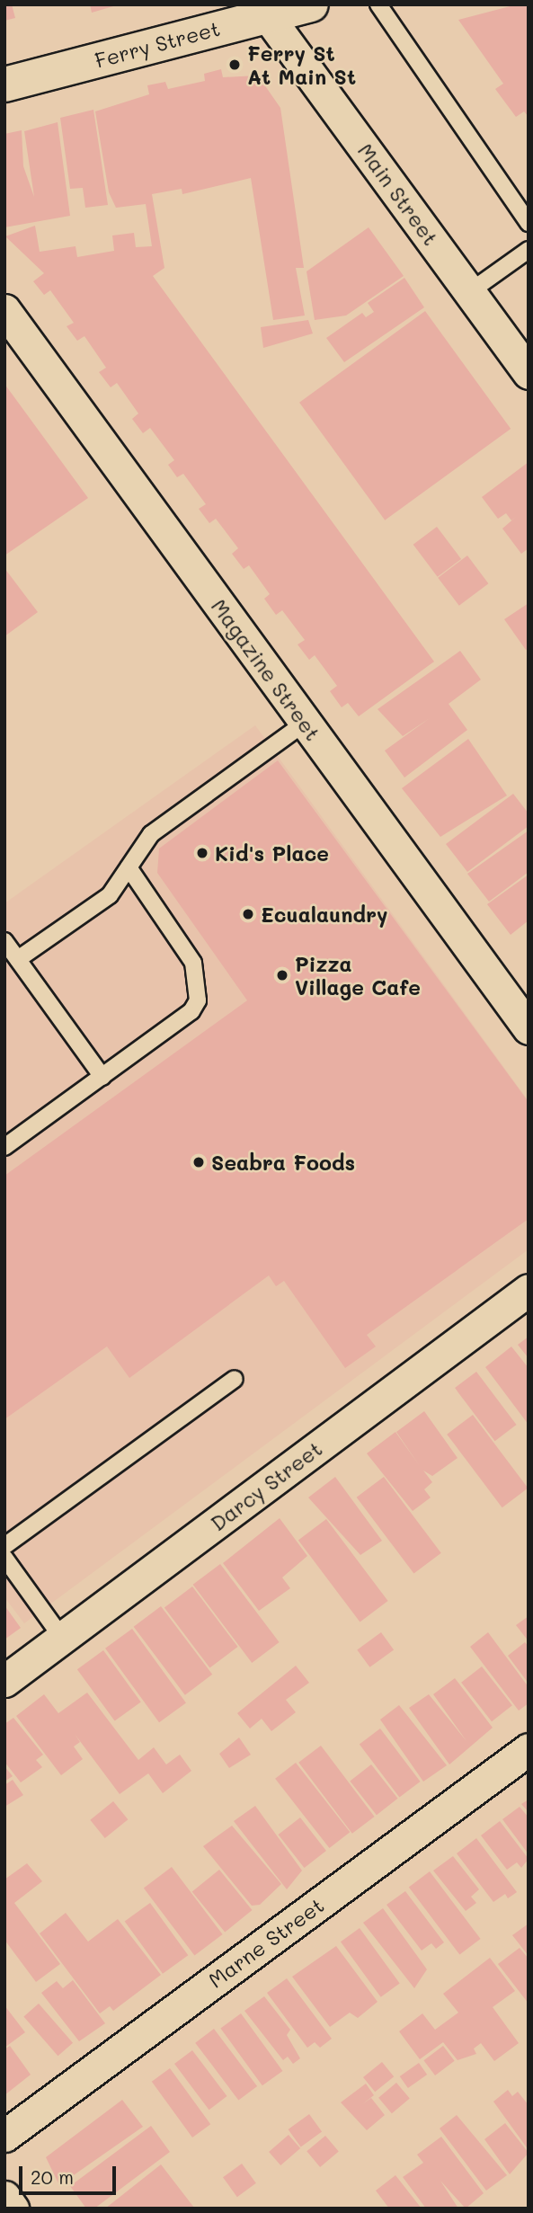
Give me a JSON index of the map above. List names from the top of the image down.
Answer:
{
  "streets": {
    "street": [
      "Ferry Street",
      "Main Street",
      "Magazine Street",
      "Darcy Street",
      "Marne Street"
    ]
  },
  "crossings": [
    ["Ferry Street", "Main Street"]
  ],
  "places": [
    "Ferry St At Main St",
    "Kid's Place",
    "Ecualaundry",
    "Pizza Village Cafe",
    "Seabra Foods"
  ],
  "scale_bar": "20 m"
}
